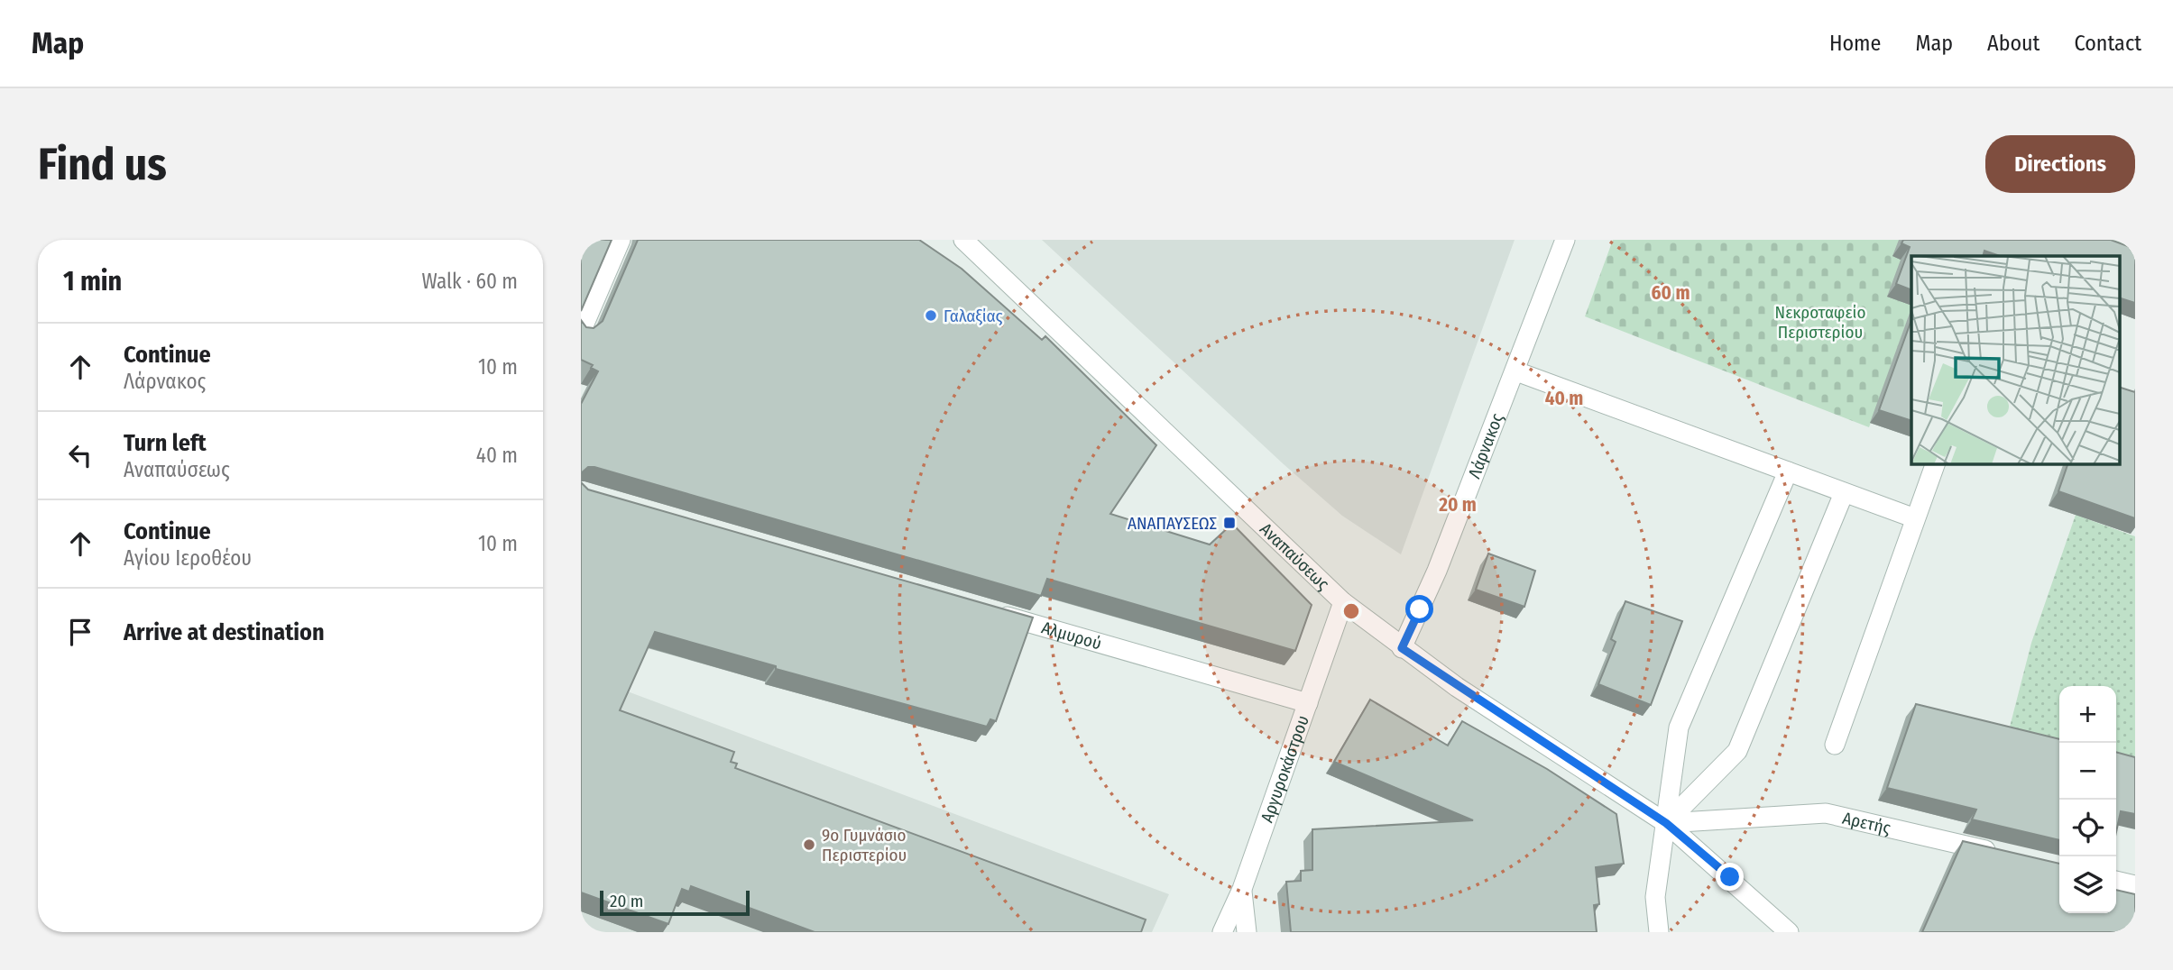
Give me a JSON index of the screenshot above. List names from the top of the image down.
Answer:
{
  "streets": {
    "street": [
      "Λάρνακος",
      "Αναπαύσεως",
      "Αλμυρού",
      "Αργυροκάστρου",
      "Αρετής"
    ]
  },
  "crossings": [
    ["Λάρνακος", "Αναπαύσεως"],
    ["Αναπαύσεως", "Αργυροκάστρου"],
    ["Αναπαύσεως", "Αρετής"],
    ["Αλμυρού", "Αργυροκάστρου"]
  ],
  "parks": ["Νεκροταφείο Περιστερίου"],
  "places": {
    "other": ["Γαλαξίας", "9ο Γυμνάσιο Περιστερίου"],
    "transit": ["ΑΝΑΠΑΥΣΕΩΣ"]
  },
  "scale_bar": "20 m",
  "page": {
    "header": "Map",
    "nav": [
      "Home",
      "Map",
      "About",
      "Contact"
    ],
    "buttons": "Directions",
    "title": "Find us",
    "heading": ["1 min", "Walk · 60 m"],
    "list": [
      ["Continue", "Λάρνακος", "10 m"],
      ["Turn left", "Αναπαύσεως", "40 m"],
      ["Continue", "Αγίου Ιεροθέου", "10 m"],
      "Arrive at destination"
    ],
    "map_buttons": ["+", "−"],
    "scale": "20 m"
  },
  "rings": ["60 m", "40 m", "20 m"]
}
